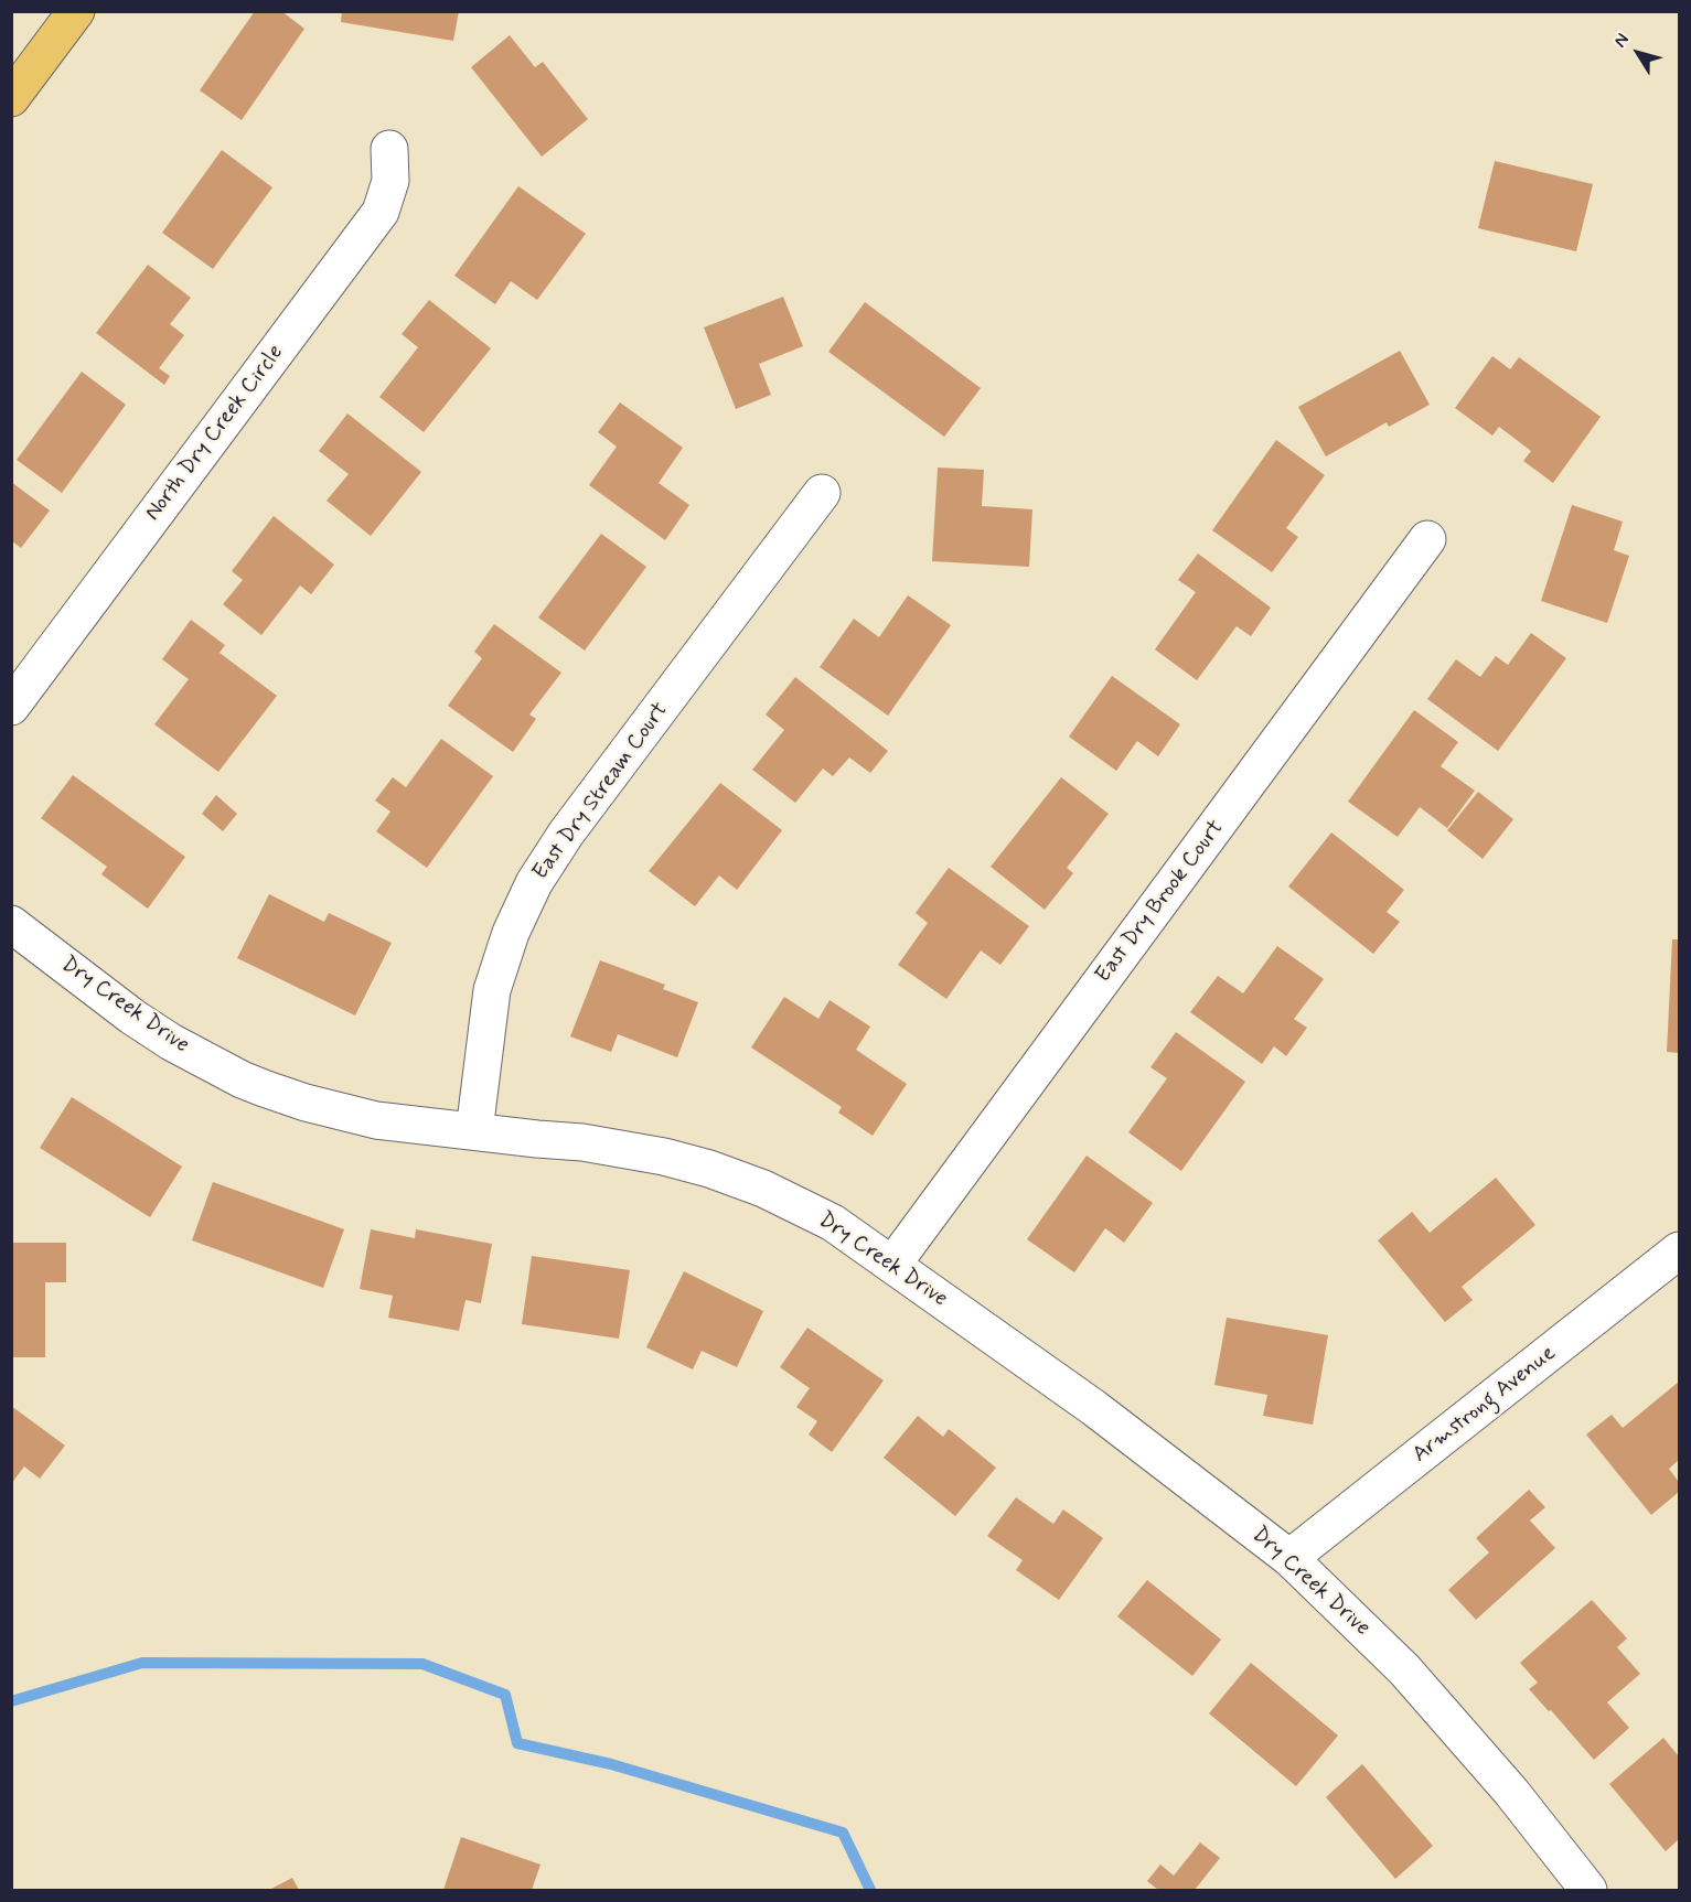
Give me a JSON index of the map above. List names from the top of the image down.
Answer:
{
  "streets": {
    "street": [
      "North Dry Creek Circle",
      "East Dry Stream Court",
      "East Dry Brook Court",
      "Dry Creek Drive",
      "Armstrong Avenue"
    ]
  },
  "crossings": [
    ["East Dry Stream Court", "Dry Creek Drive"],
    ["East Dry Brook Court", "Dry Creek Drive"],
    ["Dry Creek Drive", "Armstrong Avenue"]
  ],
  "north": "top left"
}
